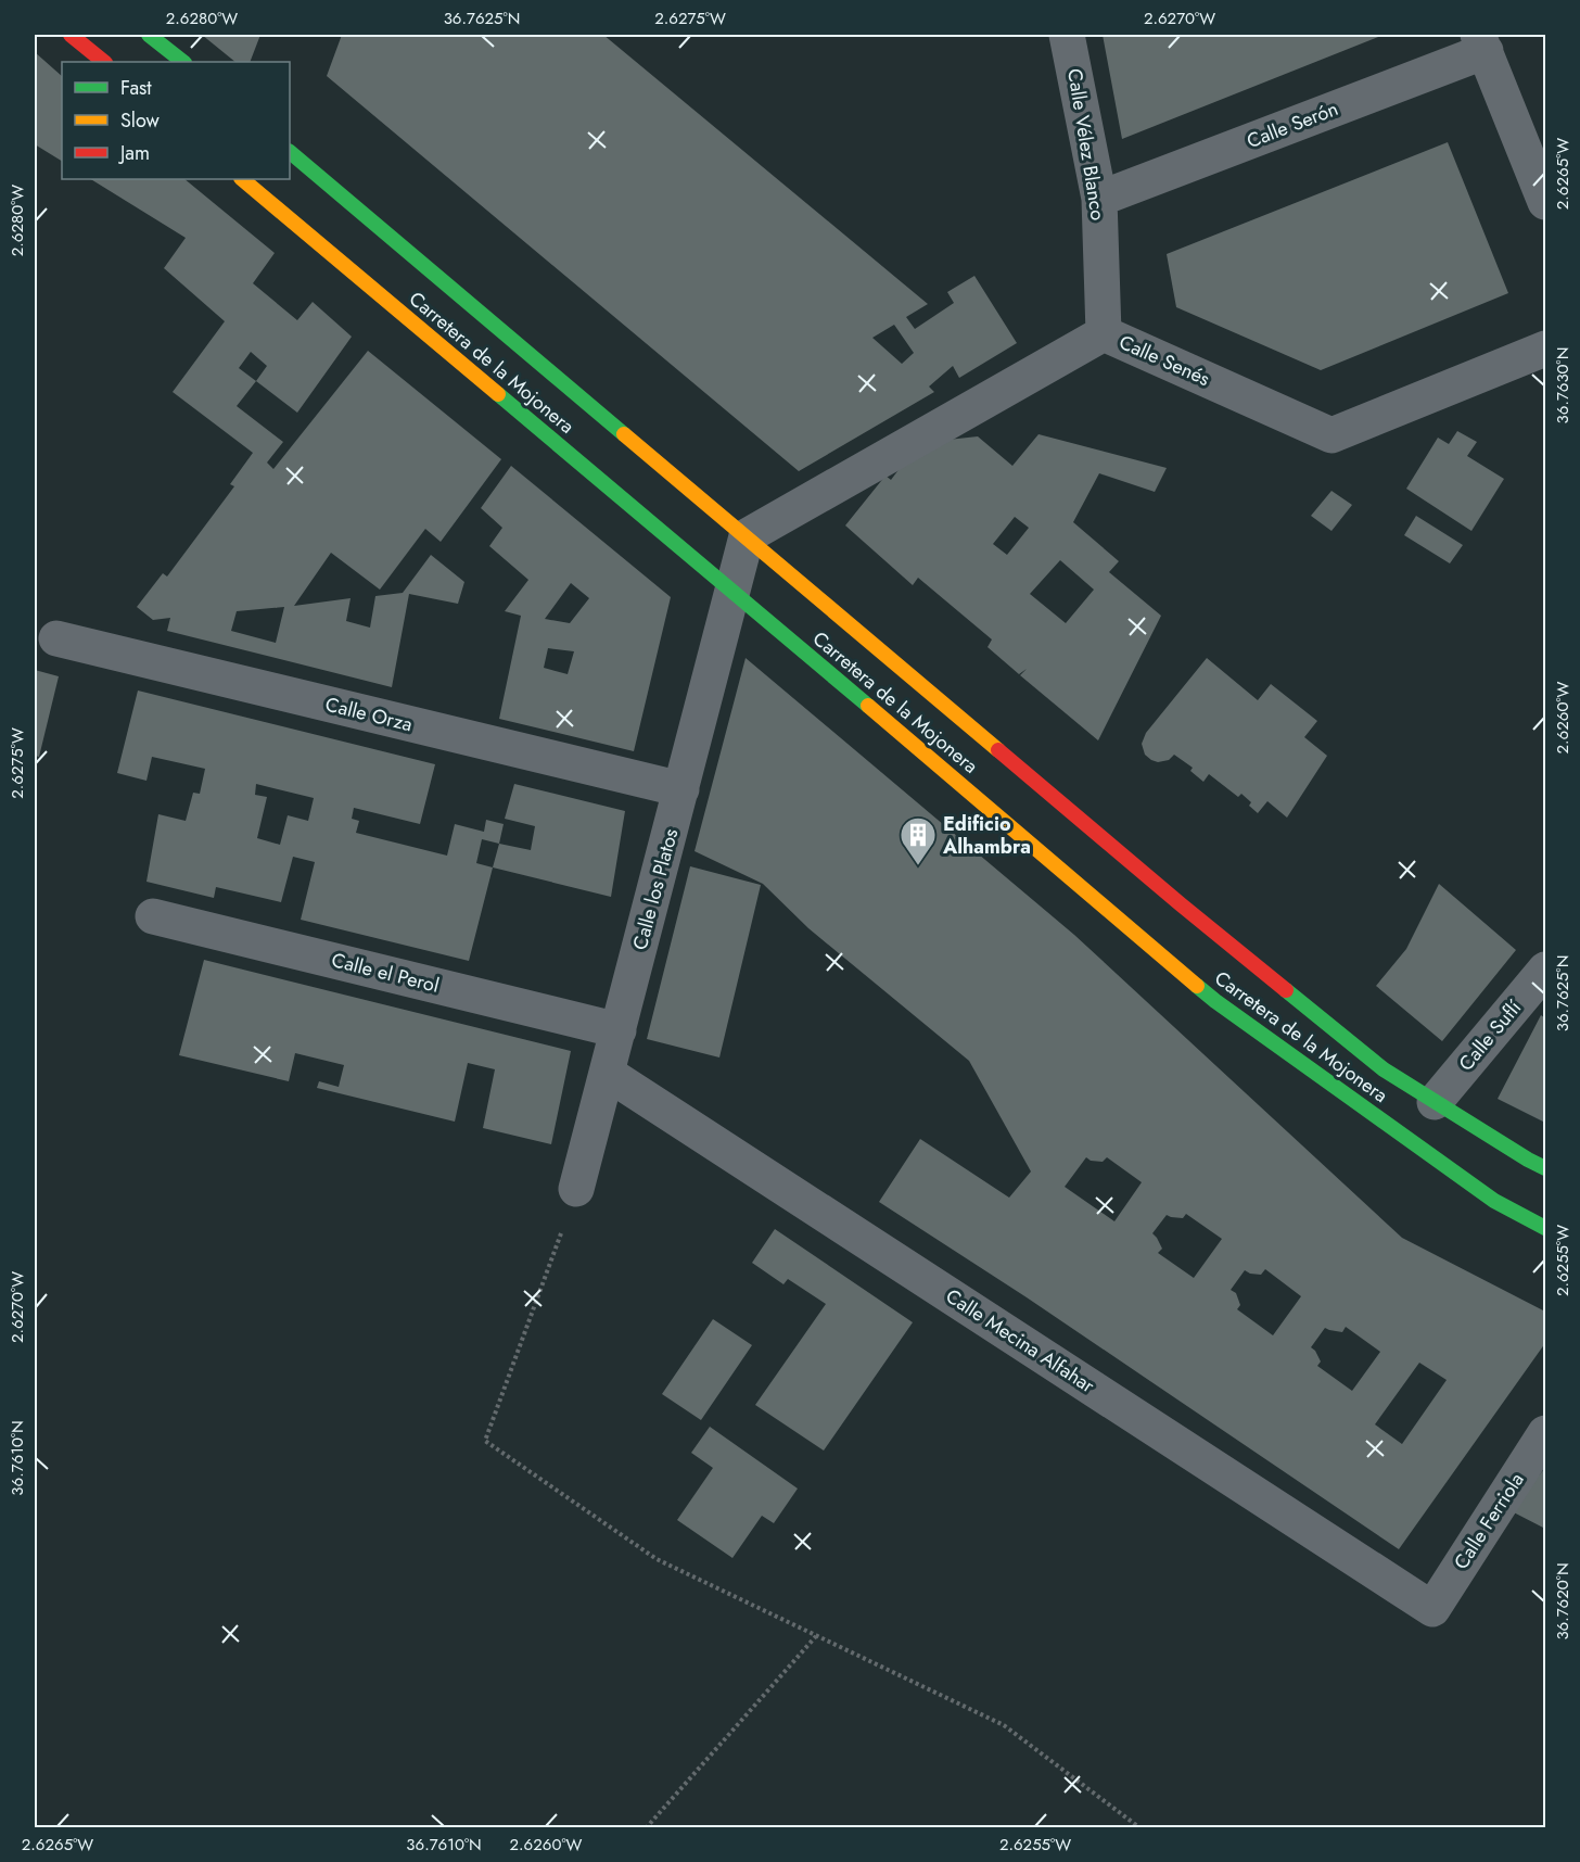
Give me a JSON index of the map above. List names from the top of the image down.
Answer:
{
  "streets": {
    "street": [
      "Calle Serón",
      "Calle Vélez Blanco",
      "Calle Senés",
      "Carretera de la Mojonera",
      "Calle Orza",
      "Calle los Platos",
      "Calle el Perol",
      "Calle Suflí",
      "Calle Mecina Alfahar",
      "Calle Ferriola"
    ]
  },
  "crossings": [
    ["Calle Serón", "Calle Vélez Blanco"],
    ["Calle Vélez Blanco", "Calle Senés"],
    ["Calle Senés", "Carretera de la Mojonera"],
    ["Carretera de la Mojonera", "Calle los Platos"],
    ["Carretera de la Mojonera", "Calle Suflí"],
    ["Calle Orza", "Calle los Platos"],
    ["Calle los Platos", "Calle el Perol"],
    ["Calle los Platos", "Calle Mecina Alfahar"],
    ["Calle Mecina Alfahar", "Calle Ferriola"]
  ],
  "places": {
    "building": ["Edificio Alhambra"]
  },
  "legend": ["Fast", "Slow", "Jam"],
  "coordinates": [
    "2.6280°W",
    "36.7625°N",
    "2.6275°W",
    "2.6270°W",
    "2.6265°W",
    "36.7630°N",
    "2.6260°W",
    "2.6255°W",
    "36.7610°N",
    "36.7620°N"
  ]
}
